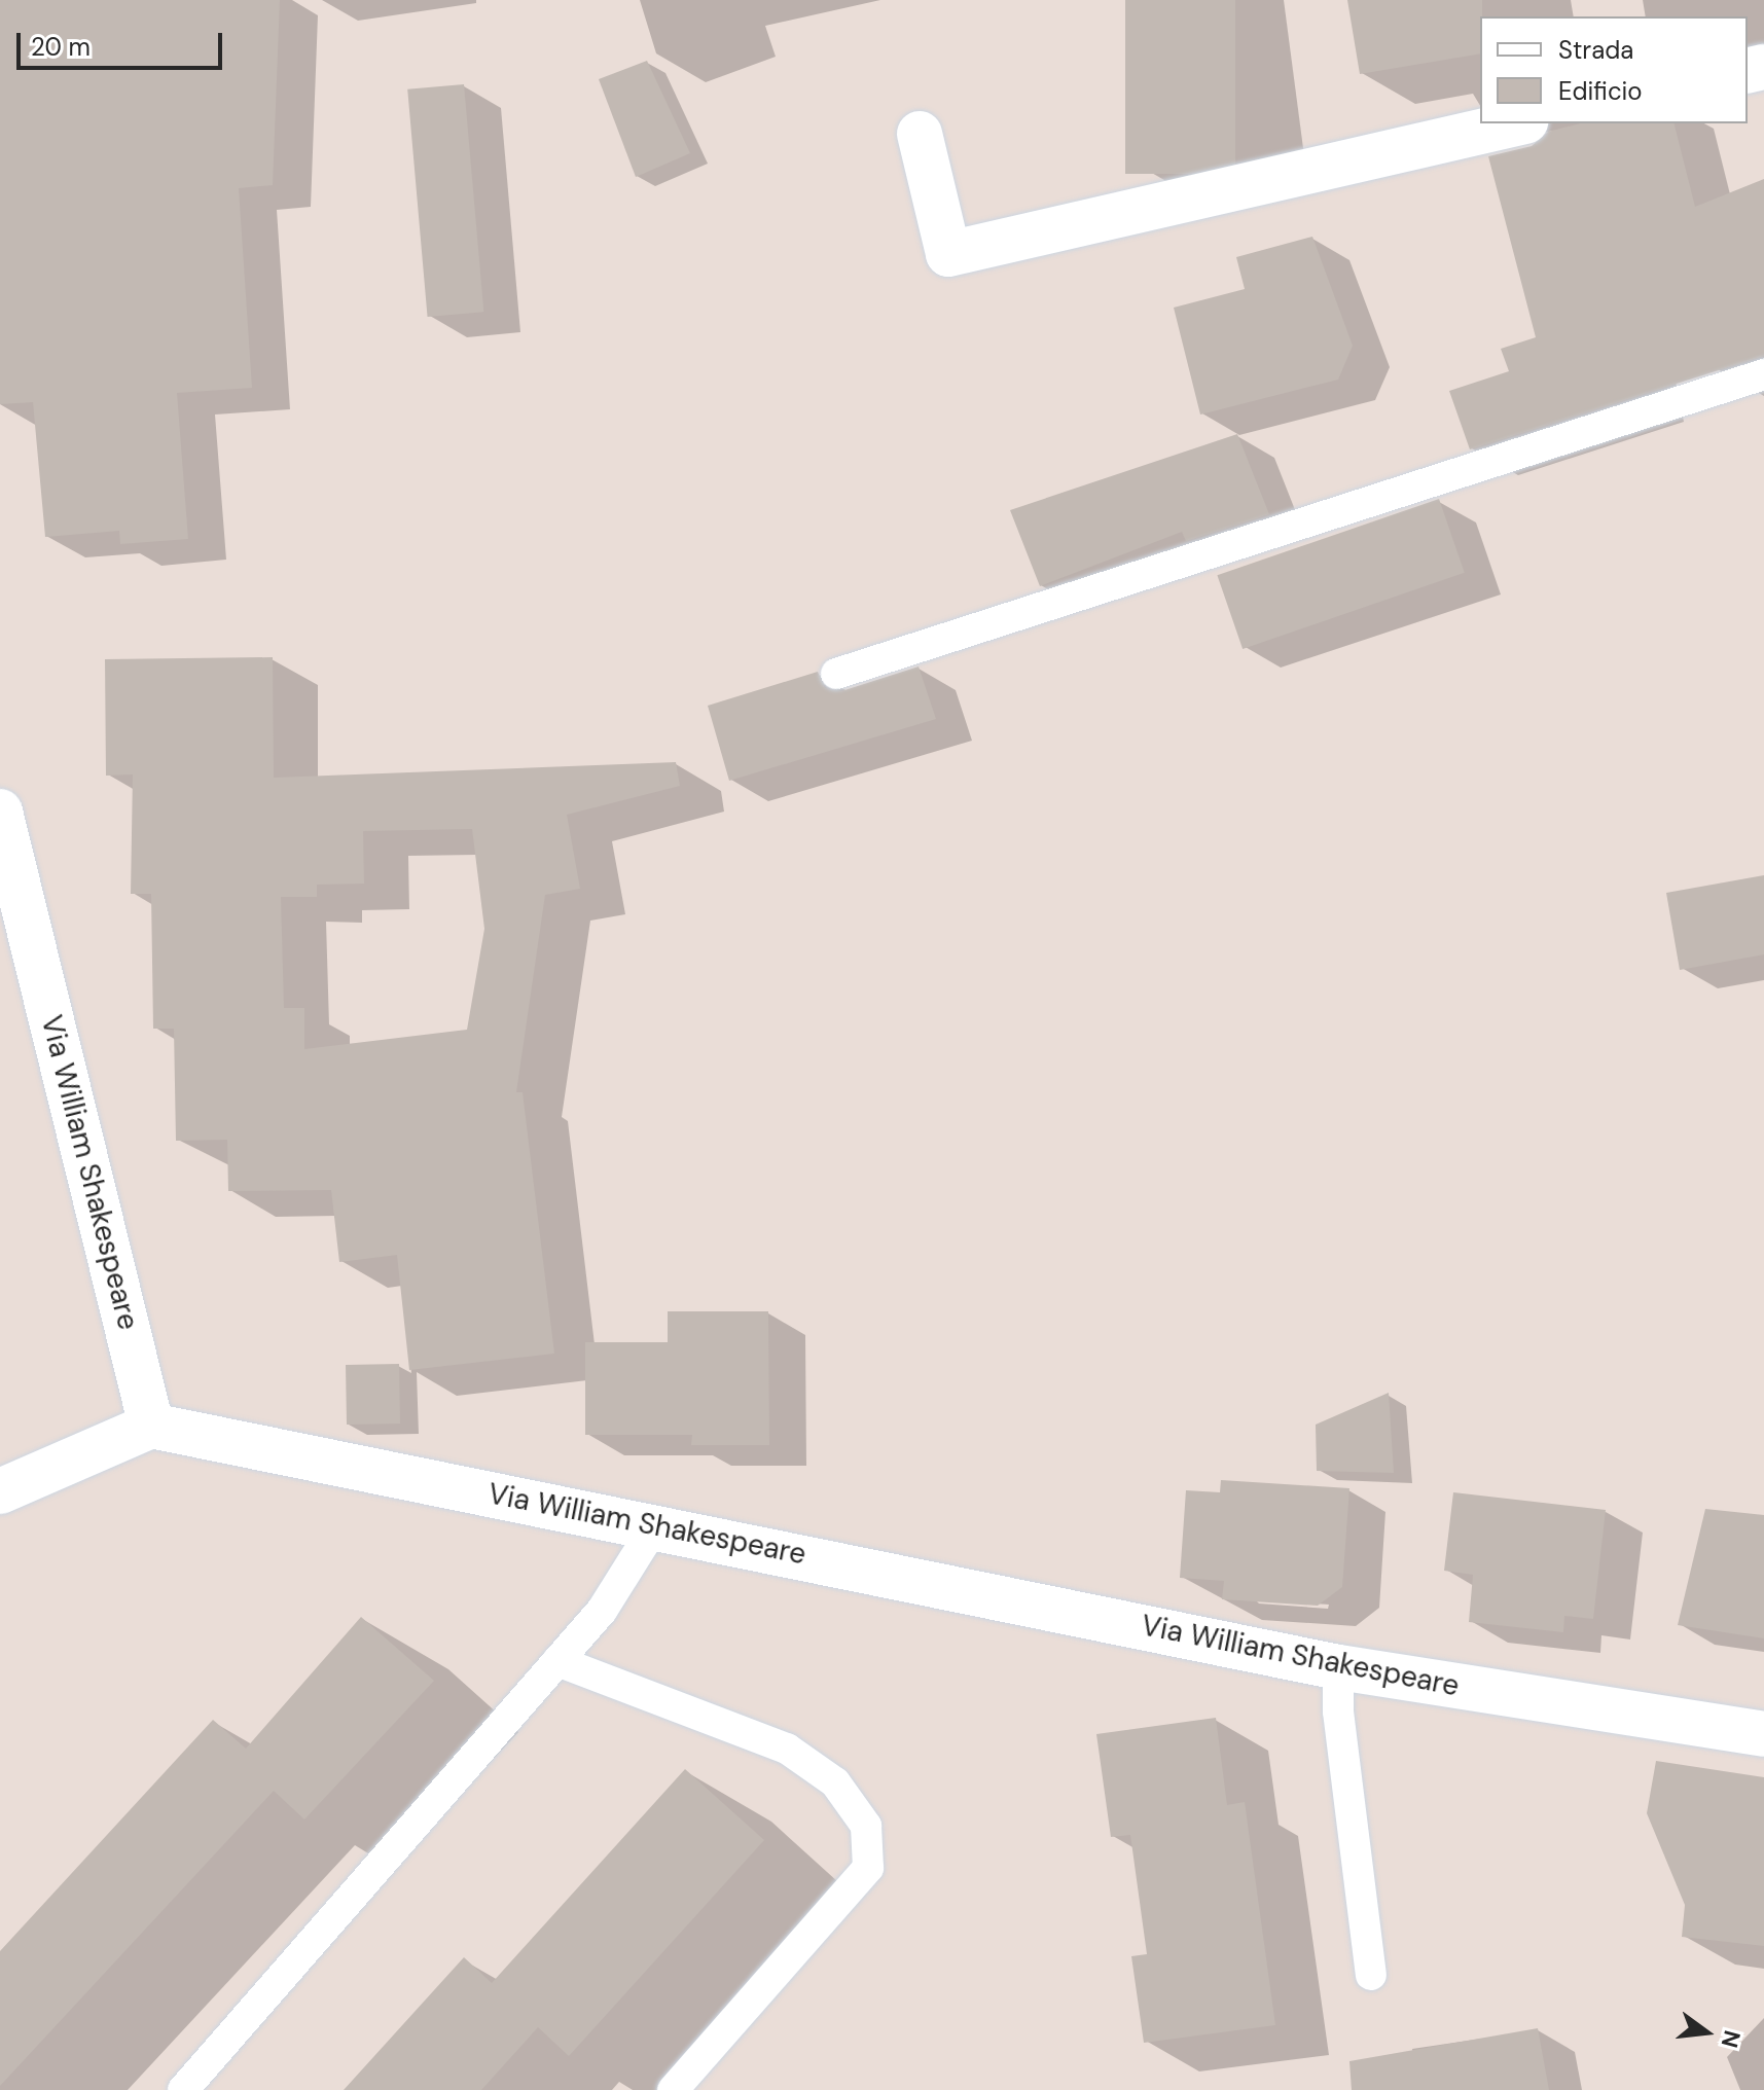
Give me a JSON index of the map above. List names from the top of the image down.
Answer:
{
  "streets": {
    "street": ["Via William Shakespeare"]
  },
  "legend": ["Strada", "Edificio"],
  "scale_bar": "20 m",
  "north": "right"
}
